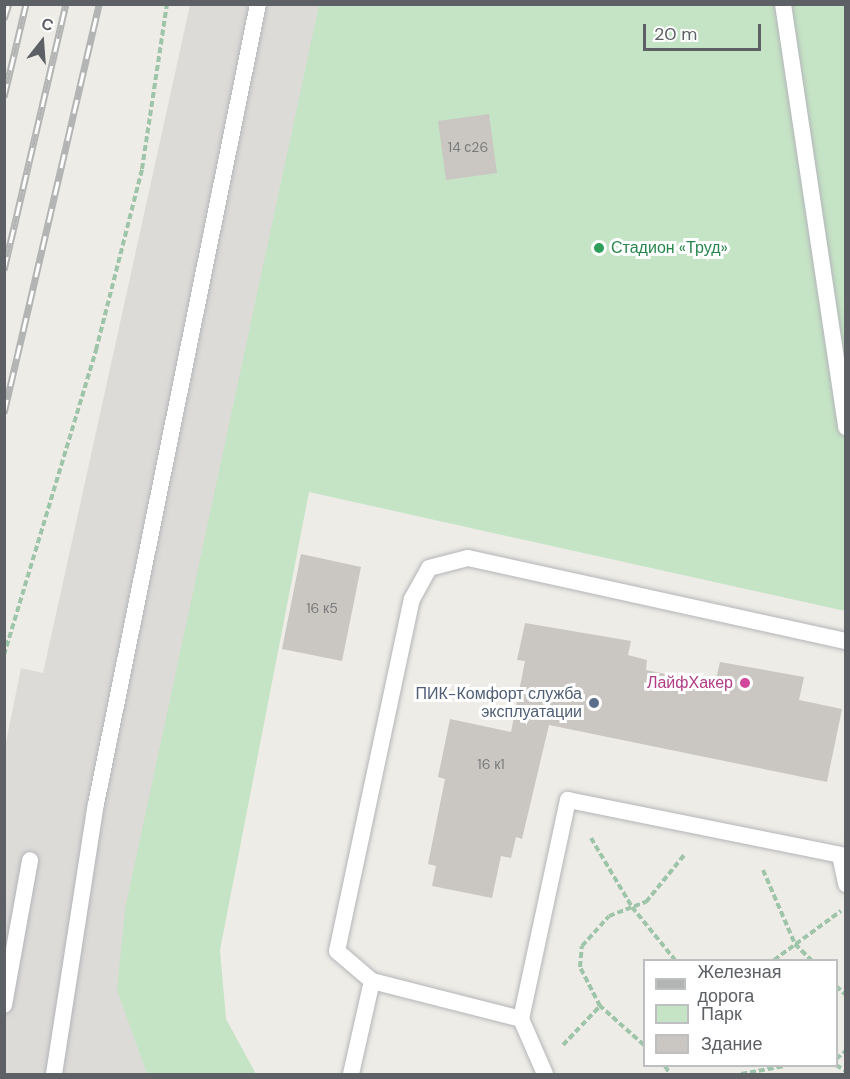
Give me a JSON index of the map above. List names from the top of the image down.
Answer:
{
  "places": ["Стадион «Труд»", "ЛайфХакер", "ПИК-Комфорт служба эксплуатации"],
  "house_numbers": ["14 с26", "16 к5", "16 к1"],
  "legend": ["Железная дорога", "Парк", "Здание"],
  "scale_bar": "20 m",
  "north": "top"
}
